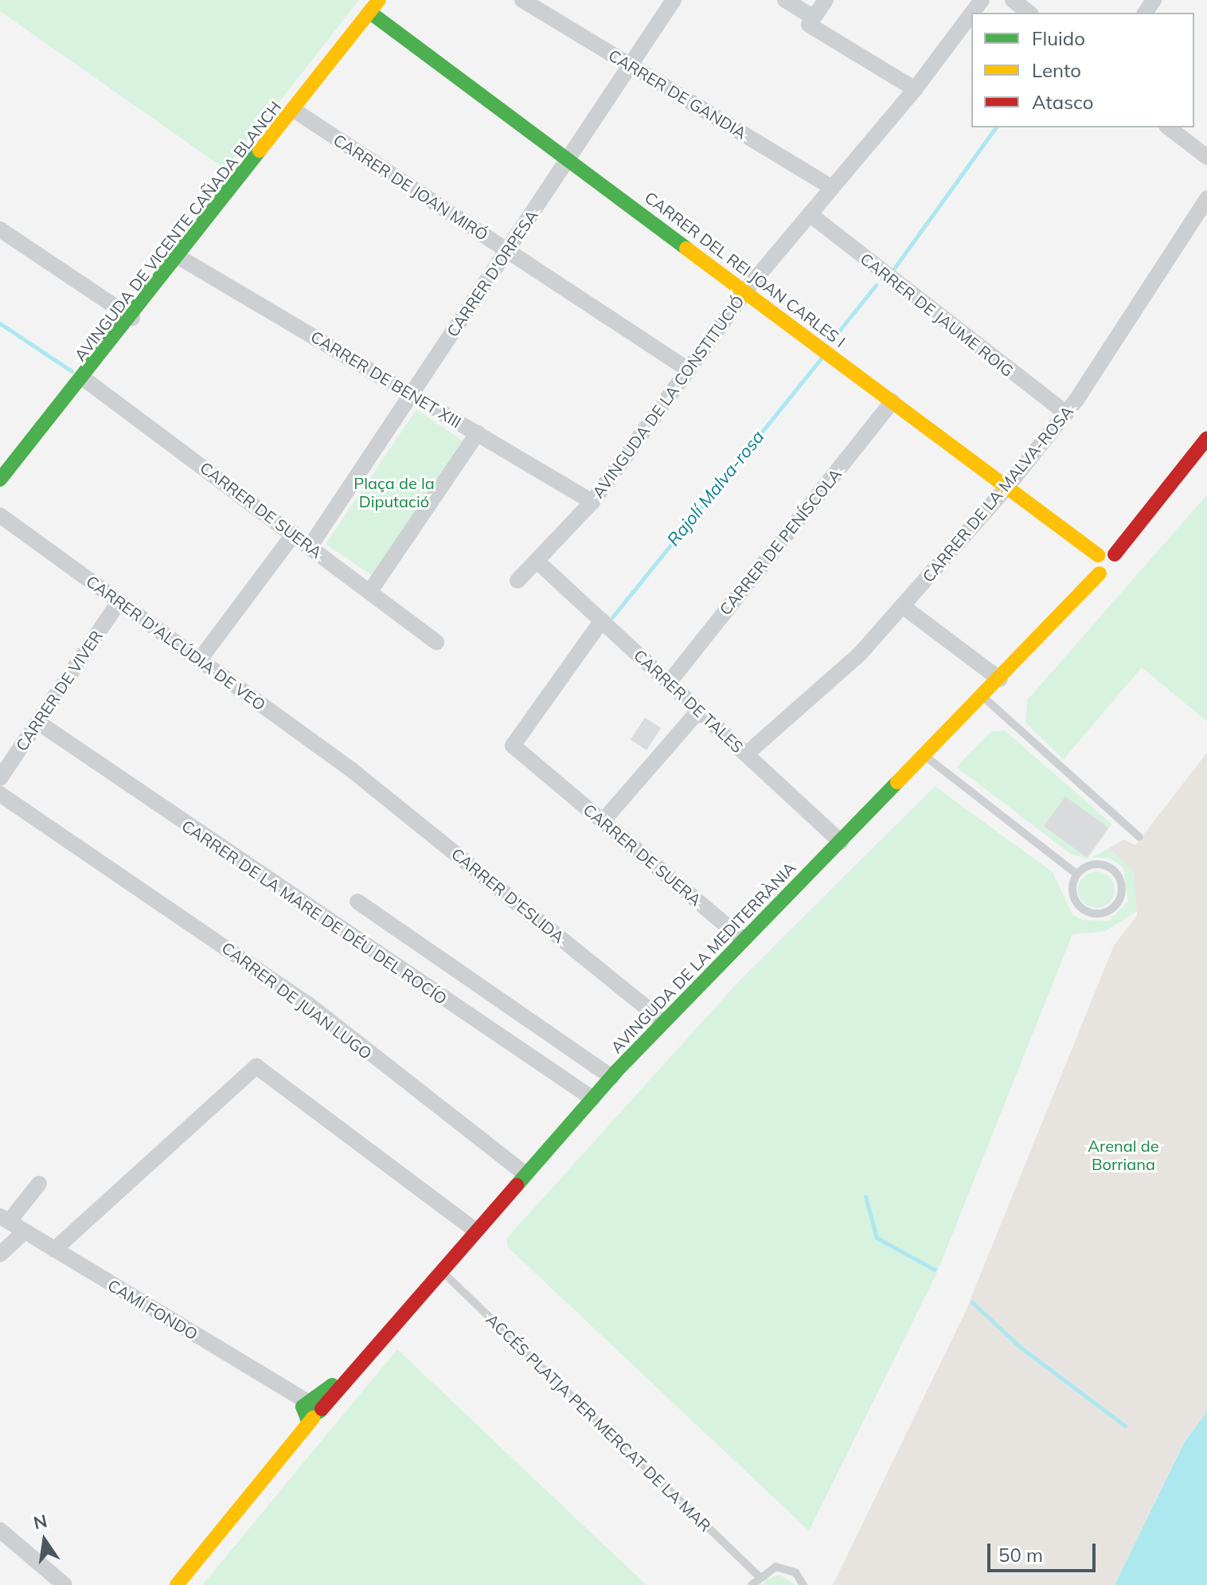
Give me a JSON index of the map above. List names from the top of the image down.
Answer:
{
  "streets": {
    "street": [
      "CARRER DE GANDIA",
      "CARRER DE JOAN MIRÓ",
      "AVINGUDA DE VICENTE CAÑADA BLANCH",
      "CARRER DEL REI JOAN CARLES I",
      "CARRER D'ORPESA",
      "CARRER DE JAUME ROIG",
      "CARRER DE BENET XIII",
      "AVINGUDA DE LA CONSTITUCIÓ",
      "CARRER DE LA MALVA-ROSA",
      "CARRER DE SUERA",
      "CARRER DE PENÍSCOLA",
      "CARRER D'ALCÚDIA DE VEO",
      "CARRER DE VIVER",
      "CARRER DE TALES",
      "CARRER D'ESLIDA",
      "CARRER DE LA MARE DE DÉU DEL ROCÍO",
      "AVINGUDA DE LA MEDITERRÀNIA",
      "CARRER DE JUAN LUGO",
      "CAMÍ FONDO"
    ],
    "lane": ["ACCÉS PLATJA PER MERCAT DE LA MAR"]
  },
  "crossings": [
    ["CARRER DE GANDIA", "CARRER D'ORPESA"],
    ["CARRER DE GANDIA", "AVINGUDA DE LA CONSTITUCIÓ"],
    ["CARRER DE JOAN MIRÓ", "AVINGUDA DE VICENTE CAÑADA BLANCH"],
    ["CARRER DE JOAN MIRÓ", "CARRER D'ORPESA"],
    ["CARRER DE JOAN MIRÓ", "AVINGUDA DE LA CONSTITUCIÓ"],
    ["AVINGUDA DE VICENTE CAÑADA BLANCH", "CARRER DEL REI JOAN CARLES I"],
    ["AVINGUDA DE VICENTE CAÑADA BLANCH", "CARRER DE BENET XIII"],
    ["AVINGUDA DE VICENTE CAÑADA BLANCH", "CARRER DE SUERA"],
    ["CARRER DEL REI JOAN CARLES I", "CARRER D'ORPESA"],
    ["CARRER DEL REI JOAN CARLES I", "AVINGUDA DE LA CONSTITUCIÓ"],
    ["CARRER DEL REI JOAN CARLES I", "CARRER DE LA MALVA-ROSA"],
    ["CARRER DEL REI JOAN CARLES I", "CARRER DE PENÍSCOLA"],
    ["CARRER D'ORPESA", "CARRER DE BENET XIII"],
    ["CARRER D'ORPESA", "CARRER DE SUERA"],
    ["CARRER DE JAUME ROIG", "AVINGUDA DE LA CONSTITUCIÓ"],
    ["CARRER DE JAUME ROIG", "CARRER DE LA MALVA-ROSA"],
    ["CARRER DE BENET XIII", "AVINGUDA DE LA CONSTITUCIÓ"],
    ["AVINGUDA DE LA CONSTITUCIÓ", "CARRER DE TALES"],
    ["CARRER DE LA MALVA-ROSA", "CARRER DE TALES"],
    ["CARRER DE SUERA", "CARRER DE TALES"],
    ["CARRER DE SUERA", "AVINGUDA DE LA MEDITERRÀNIA"],
    ["CARRER DE PENÍSCOLA", "CARRER DE TALES"],
    ["CARRER D'ALCÚDIA DE VEO", "CARRER DE VIVER"],
    ["CARRER D'ALCÚDIA DE VEO", "CARRER D'ESLIDA"],
    ["CARRER DE VIVER", "CARRER DE LA MARE DE DÉU DEL ROCÍO"],
    ["CARRER DE TALES", "AVINGUDA DE LA MEDITERRÀNIA"],
    ["CARRER D'ESLIDA", "AVINGUDA DE LA MEDITERRÀNIA"],
    ["CARRER DE LA MARE DE DÉU DEL ROCÍO", "AVINGUDA DE LA MEDITERRÀNIA"],
    ["AVINGUDA DE LA MEDITERRÀNIA", "CARRER DE JUAN LUGO"],
    ["AVINGUDA DE LA MEDITERRÀNIA", "CAMÍ FONDO"],
    ["AVINGUDA DE LA MEDITERRÀNIA", "ACCÉS PLATJA PER MERCAT DE LA MAR"]
  ],
  "water": ["Rajolí Malva-rosa"],
  "parks": ["Plaça de la Diputació", "Arenal de Borriana"],
  "legend": ["Fluido", "Lento", "Atasco"],
  "scale_bar": "50 m",
  "north": "top"
}
